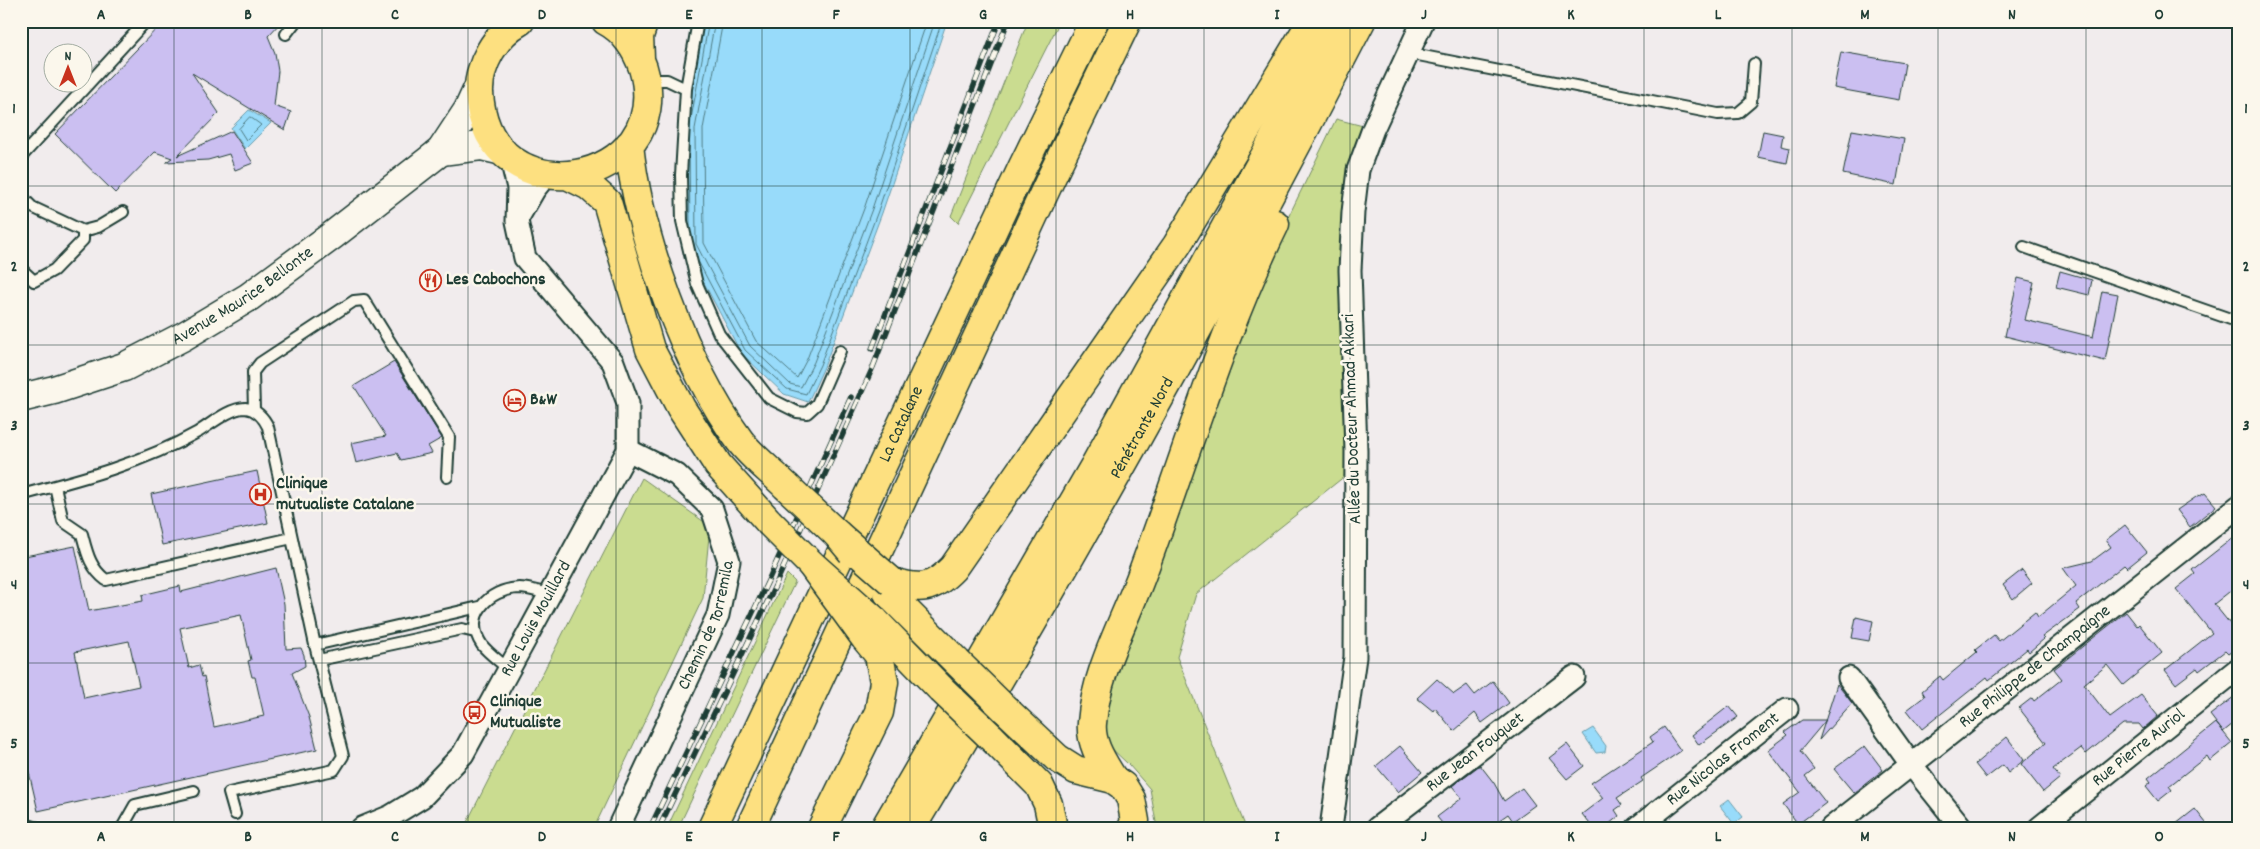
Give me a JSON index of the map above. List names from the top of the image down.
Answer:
{
  "streets": {
    "main road": ["Avenue Maurice Bellonte", "La Catalane", "Pénétrante Nord"],
    "street": [
      "Allée du Docteur Ahmad Akkari",
      "Rue Louis Mouillard",
      "Chemin de Torremila",
      "Rue Philippe de Champaigne",
      "Rue Pierre Auriol",
      "Rue Jean Fouquet",
      "Rue Nicolas Froment"
    ]
  },
  "crossings": [
    ["Rue Louis Mouillard", "Chemin de Torremila"]
  ],
  "places": {
    "restaurant": ["Les Cabochons"],
    "hotel": ["B&W"],
    "hospital": ["Clinique mutualiste Catalane"],
    "bus stop": ["Clinique Mutualiste"]
  },
  "north": "top",
  "grid": {
    "columns": [
      "A",
      "B",
      "C",
      "D",
      "E",
      "F",
      "G",
      "H",
      "I",
      "J",
      "K",
      "L",
      "M",
      "N",
      "O"
    ],
    "rows": [
      "1",
      "2",
      "3",
      "4",
      "5"
    ]
  }
}
